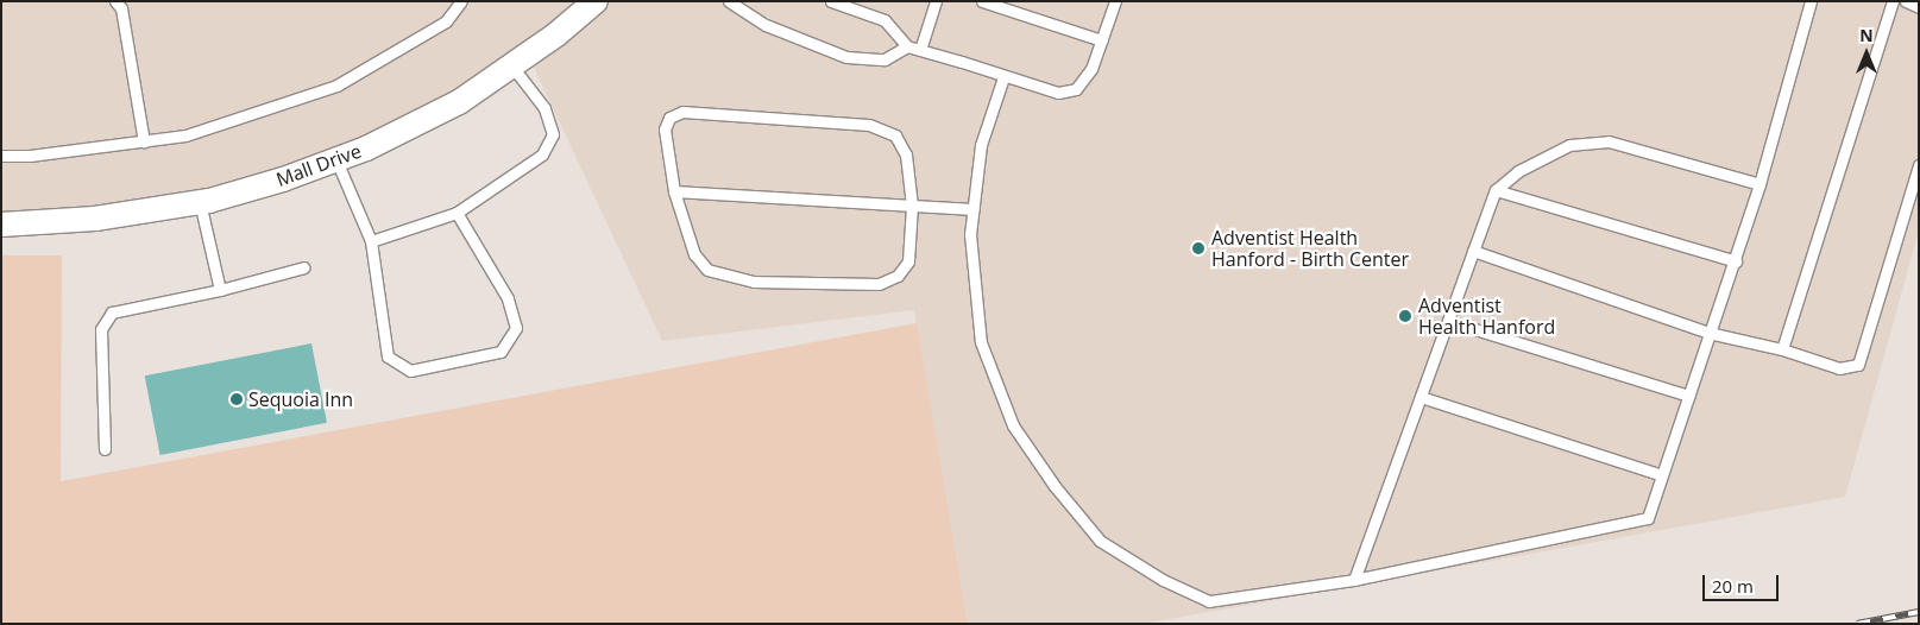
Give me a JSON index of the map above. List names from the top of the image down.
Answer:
{
  "streets": {
    "street": ["Mall Drive"]
  },
  "places": ["Adventist Health Hanford - Birth Center", "Adventist Health Hanford", "Sequoia Inn"],
  "scale_bar": "20 m",
  "north": "top"
}
